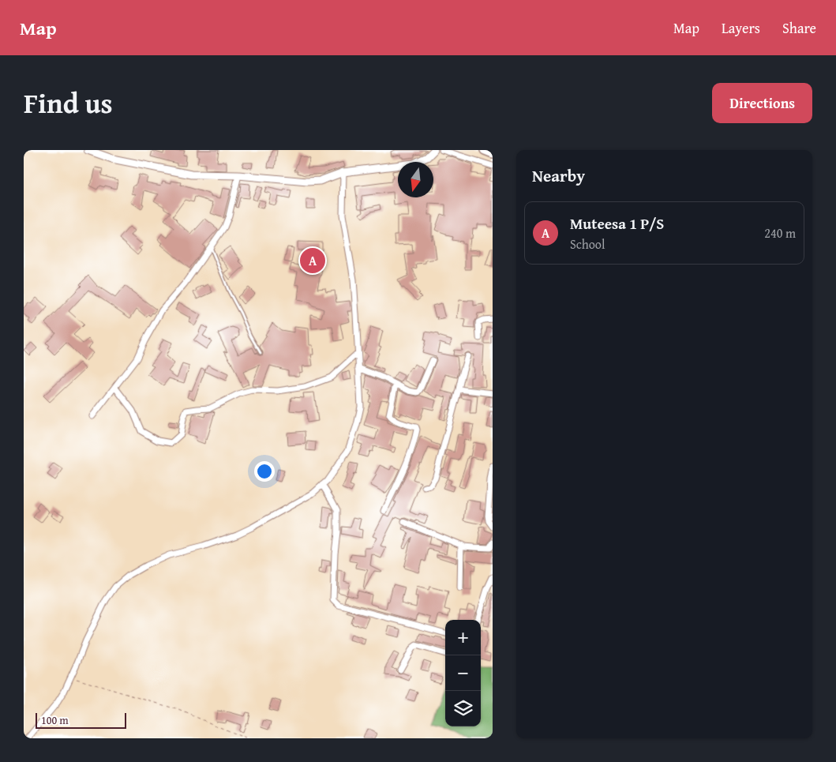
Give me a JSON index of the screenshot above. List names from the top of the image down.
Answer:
{
  "scale_bar": "100 m",
  "north": "bottom",
  "page": {
    "header": "Map",
    "nav": ["Map", "Layers", "Share"],
    "title": "Find us",
    "buttons": "Directions",
    "heading": "Nearby",
    "list": [
      {
        "mark": "A",
        "name": "Muteesa 1 P/S",
        "note": "School",
        "value": "240 m"
      }
    ],
    "pins": "A",
    "map_buttons": ["+", "−"],
    "scale": "100 m"
  }
}
